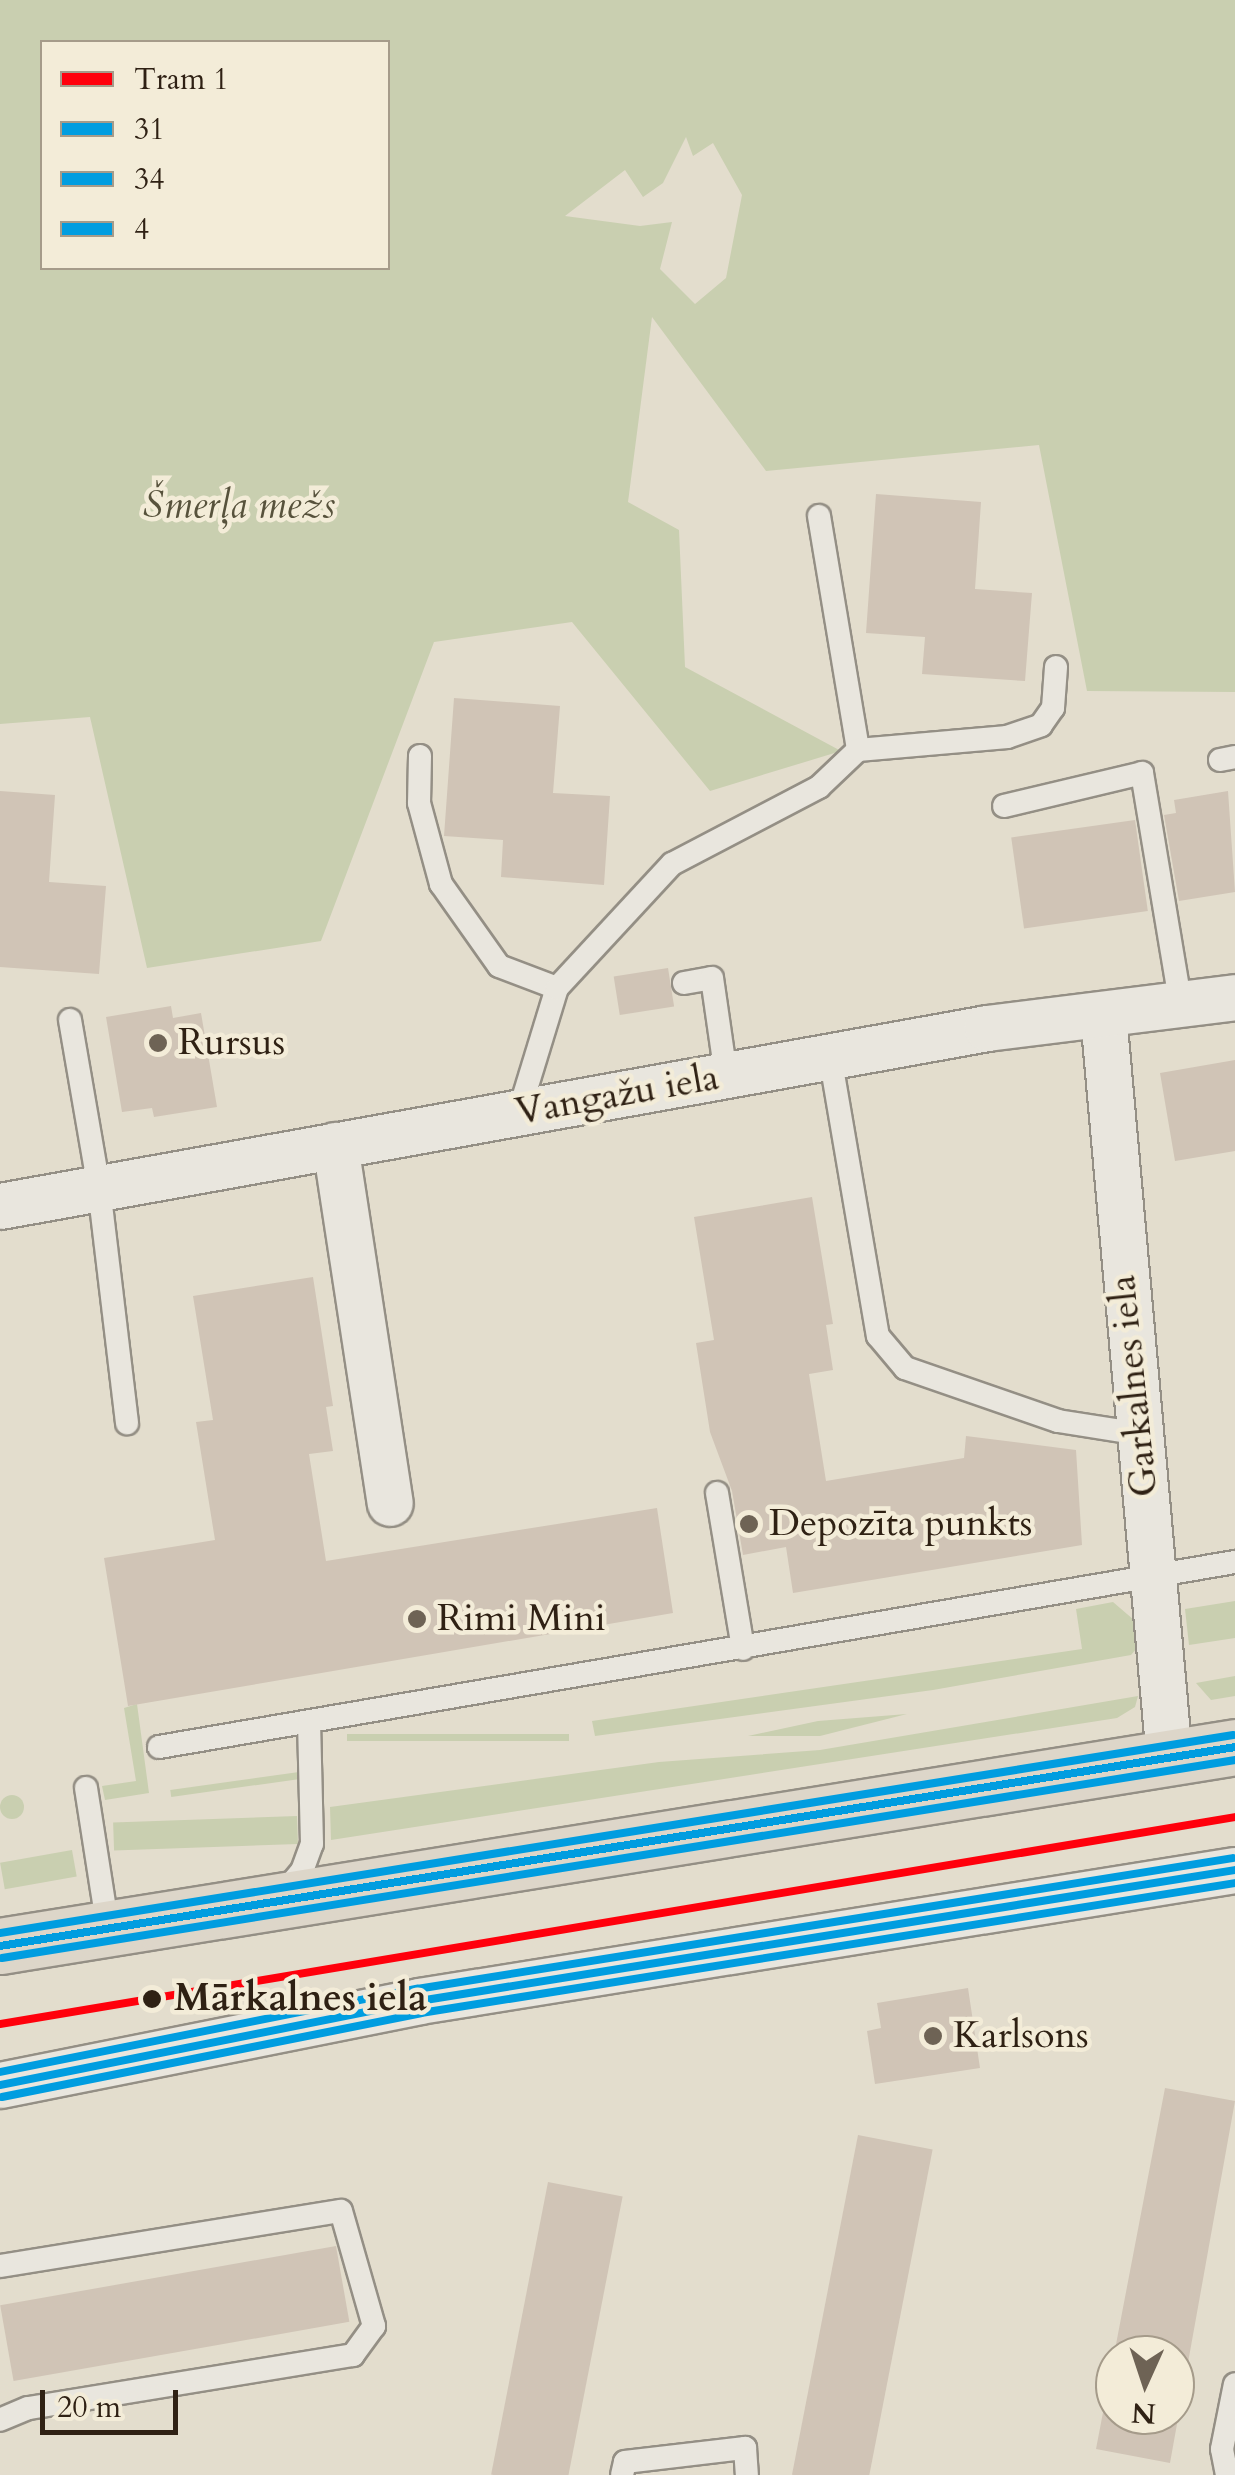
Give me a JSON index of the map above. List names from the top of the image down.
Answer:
{
  "streets": {
    "street": ["Vangažu iela", "Garkalnes iela"]
  },
  "crossings": [
    ["Vangažu iela", "Garkalnes iela"]
  ],
  "parks": ["Šmerļa mežs"],
  "places": [
    "Rursus",
    "Depozīta punkts",
    "Rimi Mini",
    "Mārkalnes iela",
    "Karlsons"
  ],
  "lines": [
    "transit line 4",
    "transit line 31",
    "transit line 34",
    "tram line 1"
  ],
  "legend": [
    "Tram 1",
    "31",
    "34",
    "4"
  ],
  "scale_bar": "20 m",
  "north": "bottom"
}
